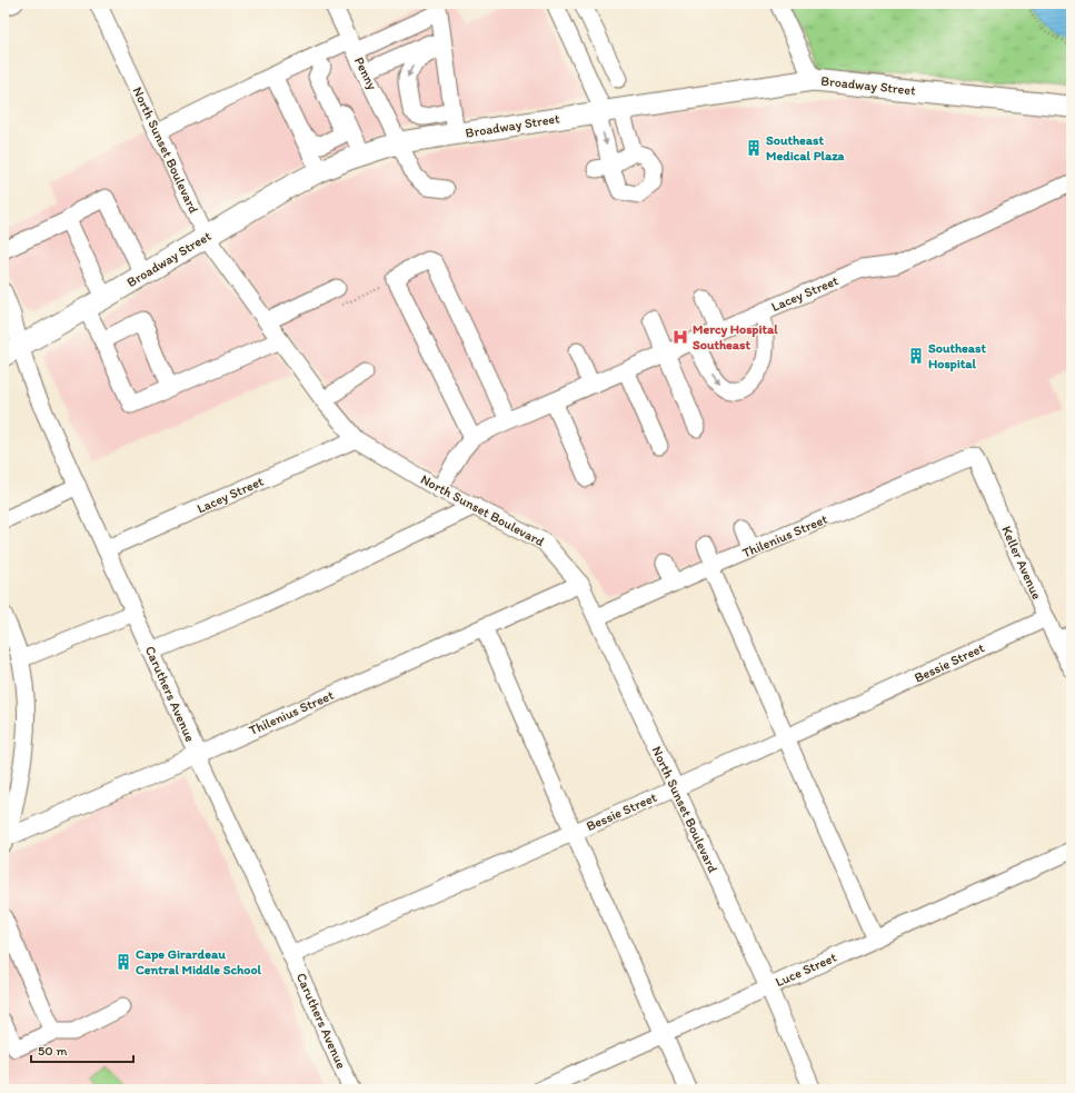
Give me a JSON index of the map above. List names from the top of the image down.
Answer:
{
  "streets": {
    "main road": ["Broadway Street"],
    "street": [
      "Penny",
      "North Sunset Boulevard",
      "Lacey Street",
      "Thilenius Street",
      "Keller Avenue",
      "Bessie Street",
      "Caruthers Avenue",
      "Luce Street"
    ]
  },
  "crossings": [
    ["Penny", "Broadway Street"],
    ["Broadway Street", "North Sunset Boulevard"],
    ["Broadway Street", "Caruthers Avenue"],
    ["North Sunset Boulevard", "Lacey Street"],
    ["North Sunset Boulevard", "Thilenius Street"],
    ["North Sunset Boulevard", "Bessie Street"],
    ["North Sunset Boulevard", "Luce Street"],
    ["Lacey Street", "Caruthers Avenue"],
    ["Thilenius Street", "Keller Avenue"],
    ["Thilenius Street", "Caruthers Avenue"],
    ["Keller Avenue", "Bessie Street"],
    ["Bessie Street", "Caruthers Avenue"]
  ],
  "places": {
    "building": ["Southeast Medical Plaza", "Southeast Hospital", "Cape Girardeau Central Middle School"],
    "hospital": ["Mercy Hospital Southeast"]
  },
  "scale_bar": "50 m"
}
